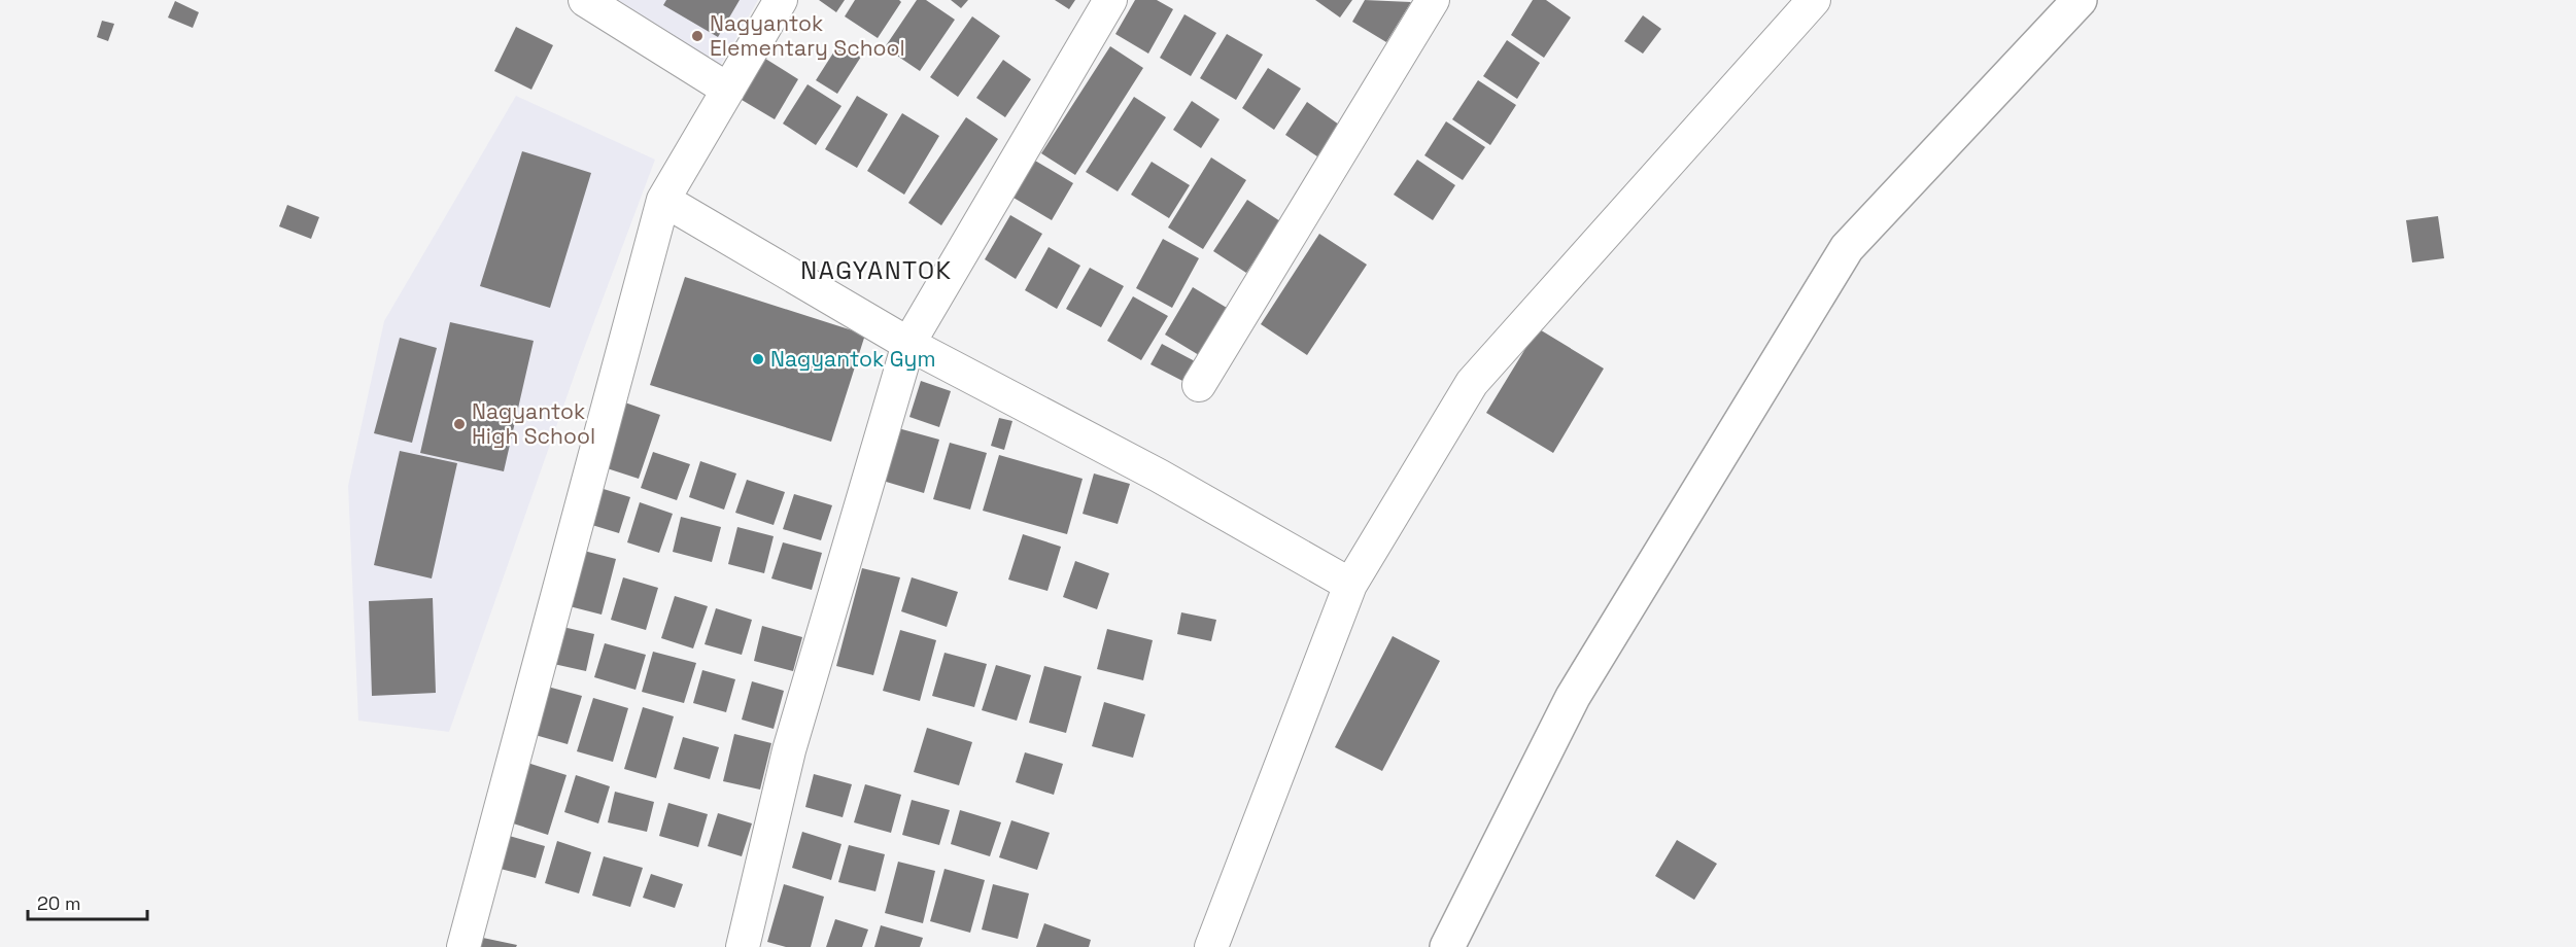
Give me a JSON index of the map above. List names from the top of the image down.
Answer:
{
  "districts": ["NAGYANTOK"],
  "places": ["Nagyantok Elementary School", "Nagyantok Gym", "Nagyantok High School"],
  "scale_bar": "20 m"
}
